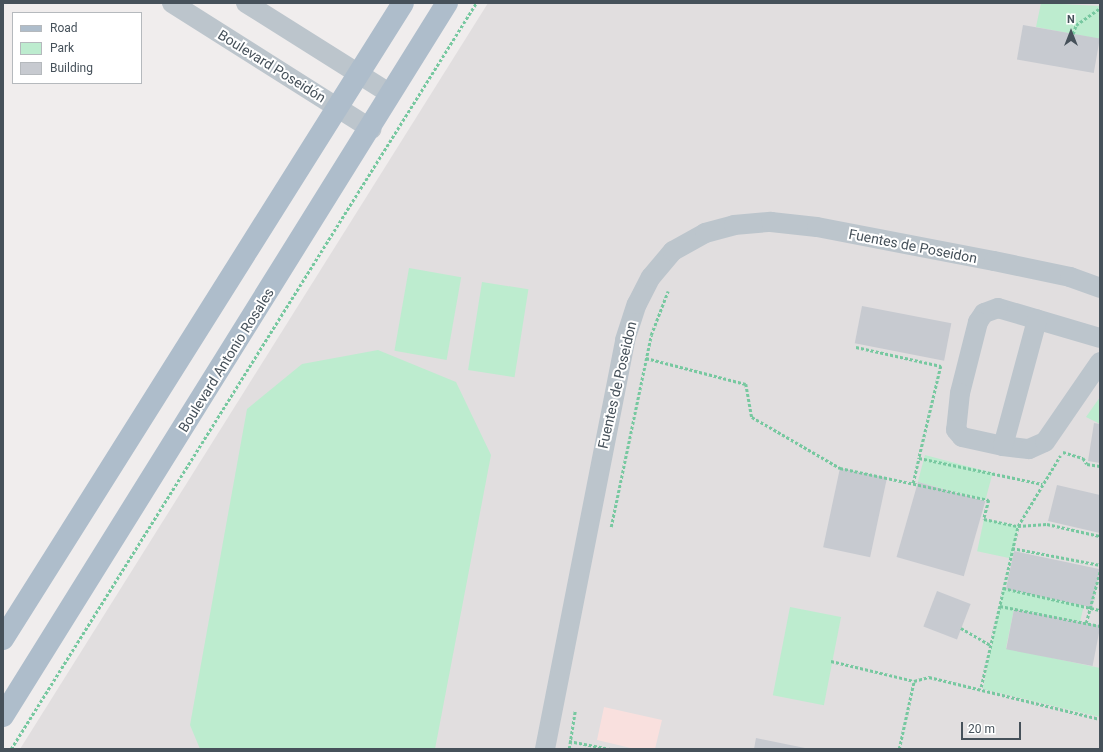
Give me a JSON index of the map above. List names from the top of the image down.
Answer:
{
  "streets": {
    "main road": ["Boulevard Antonio Rosales"],
    "street": ["Boulevard Poseidón", "Fuentes de Poseidon"]
  },
  "crossings": [
    ["Boulevard Poseidón", "Boulevard Antonio Rosales"]
  ],
  "legend": ["Road", "Park", "Building"],
  "scale_bar": "20 m",
  "north": "top"
}
